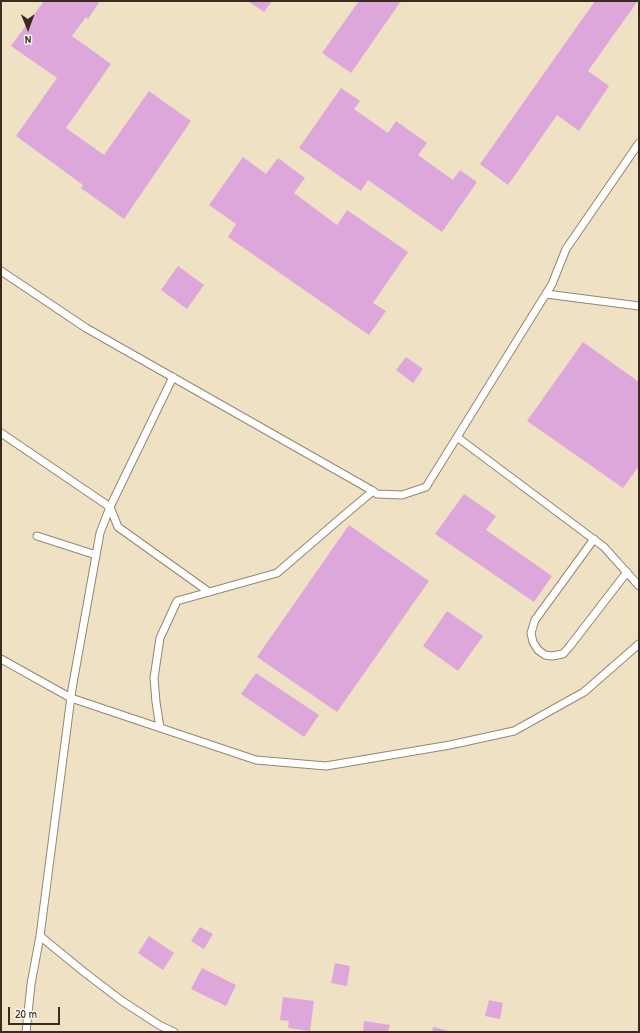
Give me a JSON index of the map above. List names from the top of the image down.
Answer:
{
  "scale_bar": "20 m",
  "north": "bottom"
}
